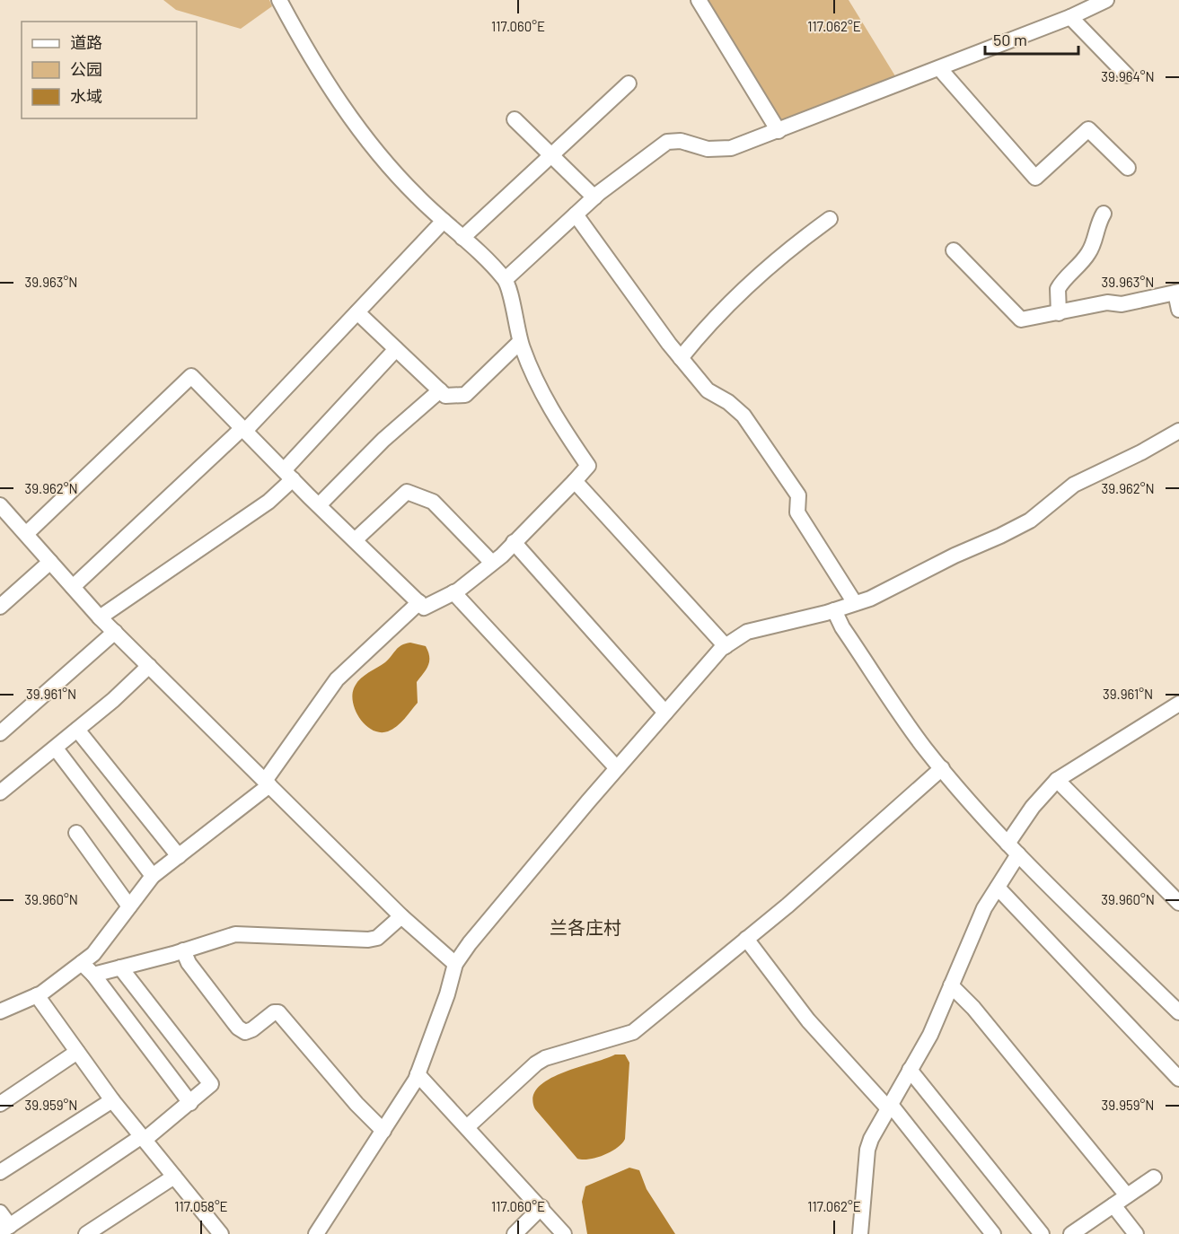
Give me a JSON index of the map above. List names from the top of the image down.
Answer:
{
  "districts": ["兰各庄村"],
  "legend": ["道路", "公园", "水域"],
  "scale_bar": "50 m",
  "coordinates": [
    "117.060°E",
    "117.062°E",
    "39.964°N",
    "39.963°N",
    "39.962°N",
    "39.961°N",
    "39.960°N",
    "39.959°N",
    "117.058°E"
  ]
}
